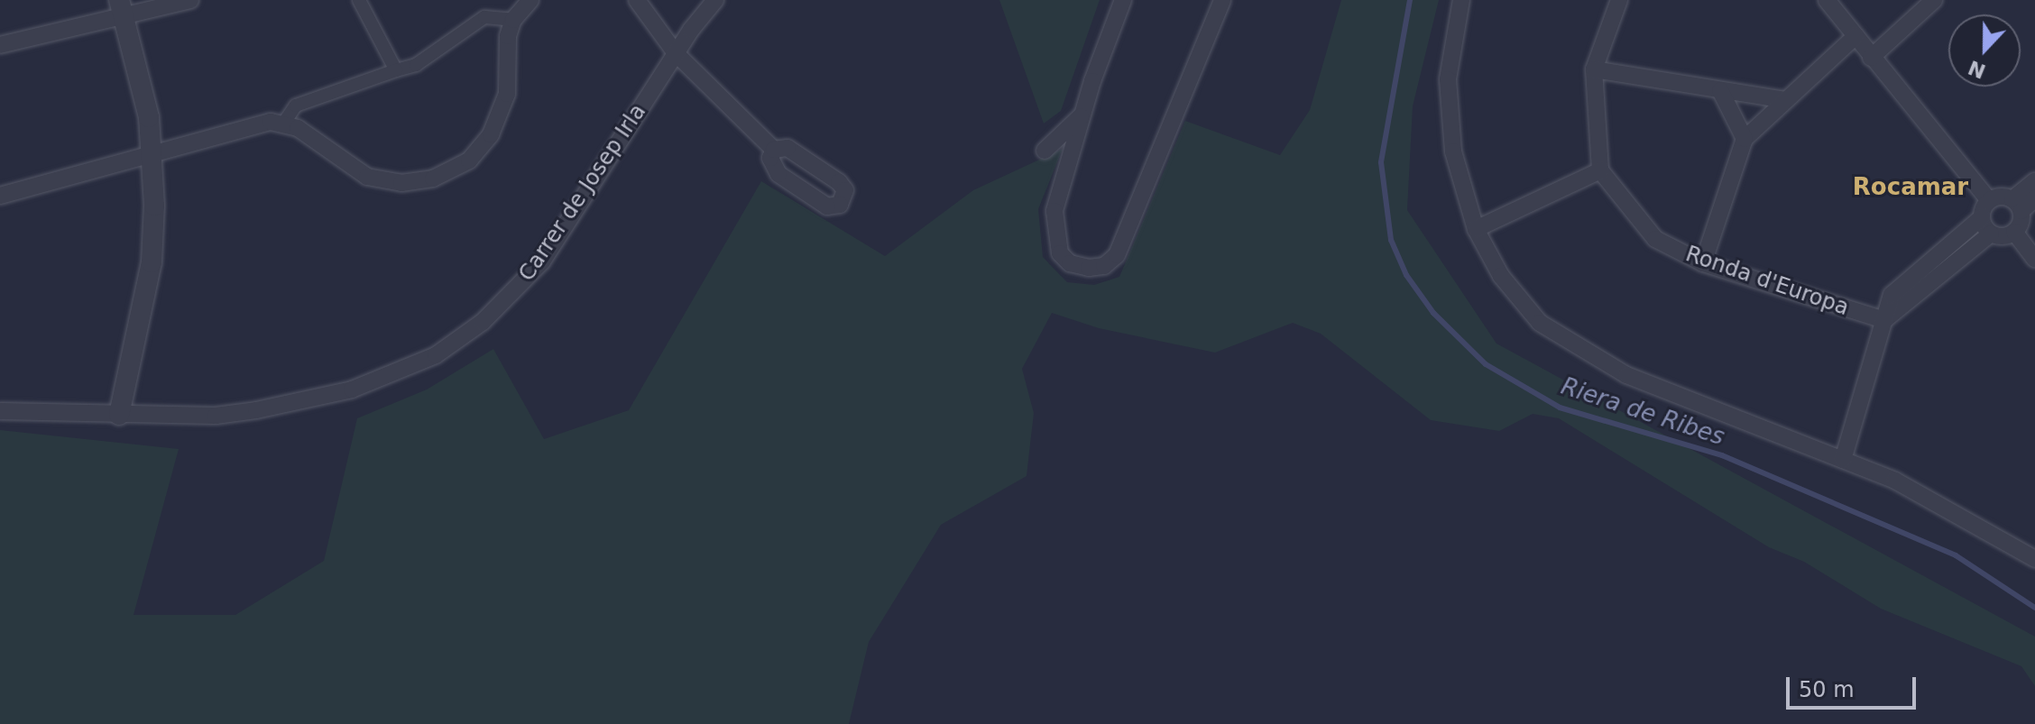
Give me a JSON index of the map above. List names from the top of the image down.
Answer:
{
  "streets": {
    "street": ["Carrer de Josep Irla", "Ronda d'Europa"]
  },
  "districts": ["Rocamar"],
  "water": ["Riera de Ribes"],
  "scale_bar": "50 m",
  "north": "bottom"
}
